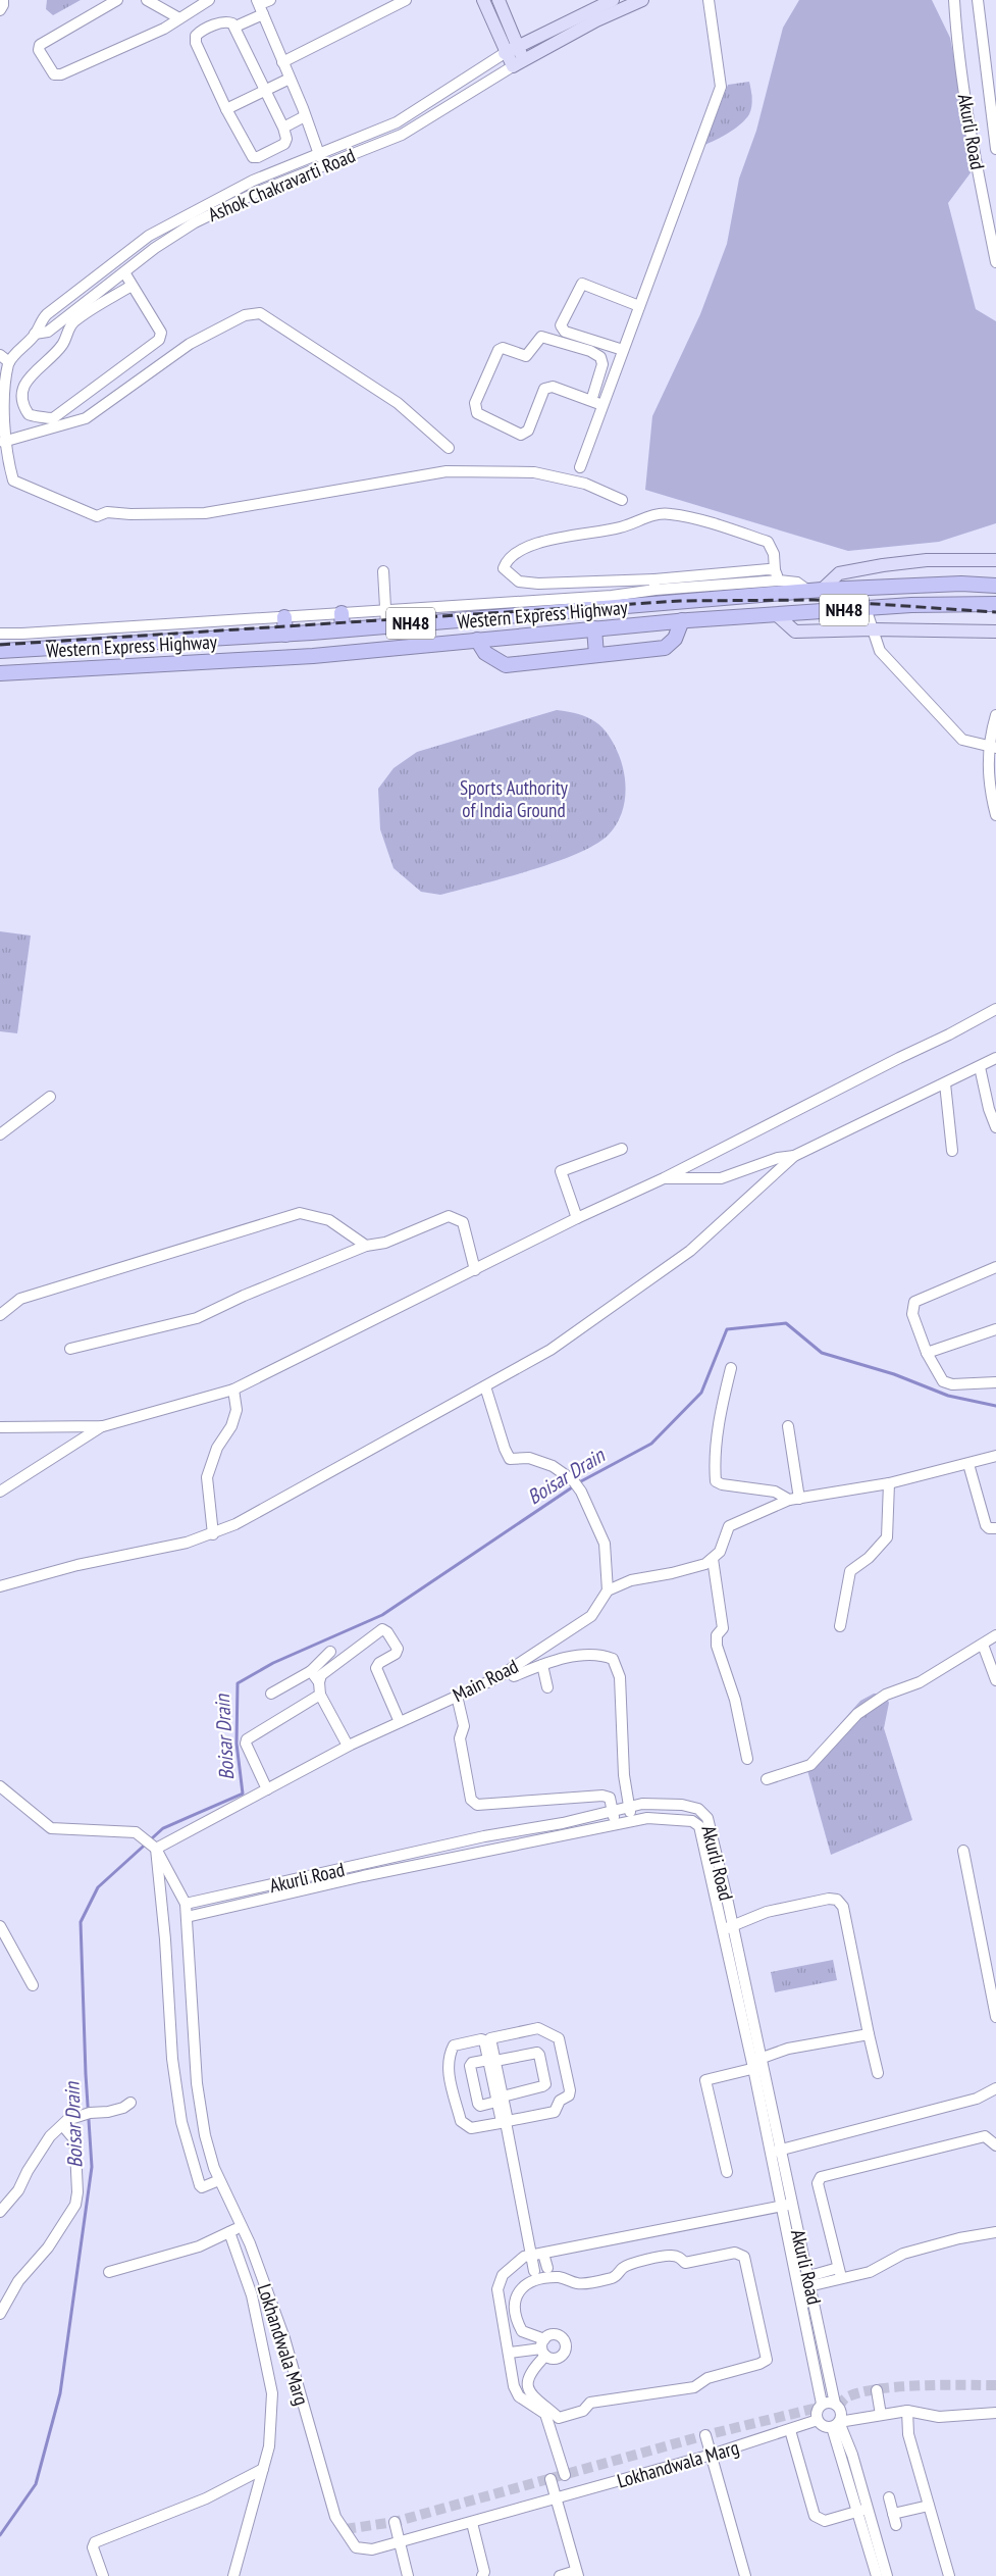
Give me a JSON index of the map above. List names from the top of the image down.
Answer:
{
  "streets": {
    "highway": ["NH48", "Western Express Highway"],
    "street": [
      "Akurli Road",
      "Ashok Chakravarti Road",
      "Main Road",
      "Lokhandwala Marg"
    ]
  },
  "crossings": [
    ["Akurli Road", "Lokhandwala Marg"],
    ["Main Road", "Lokhandwala Marg"]
  ],
  "water": ["Boisar Drain"],
  "parks": ["Sports Authority of India Ground"]
}
